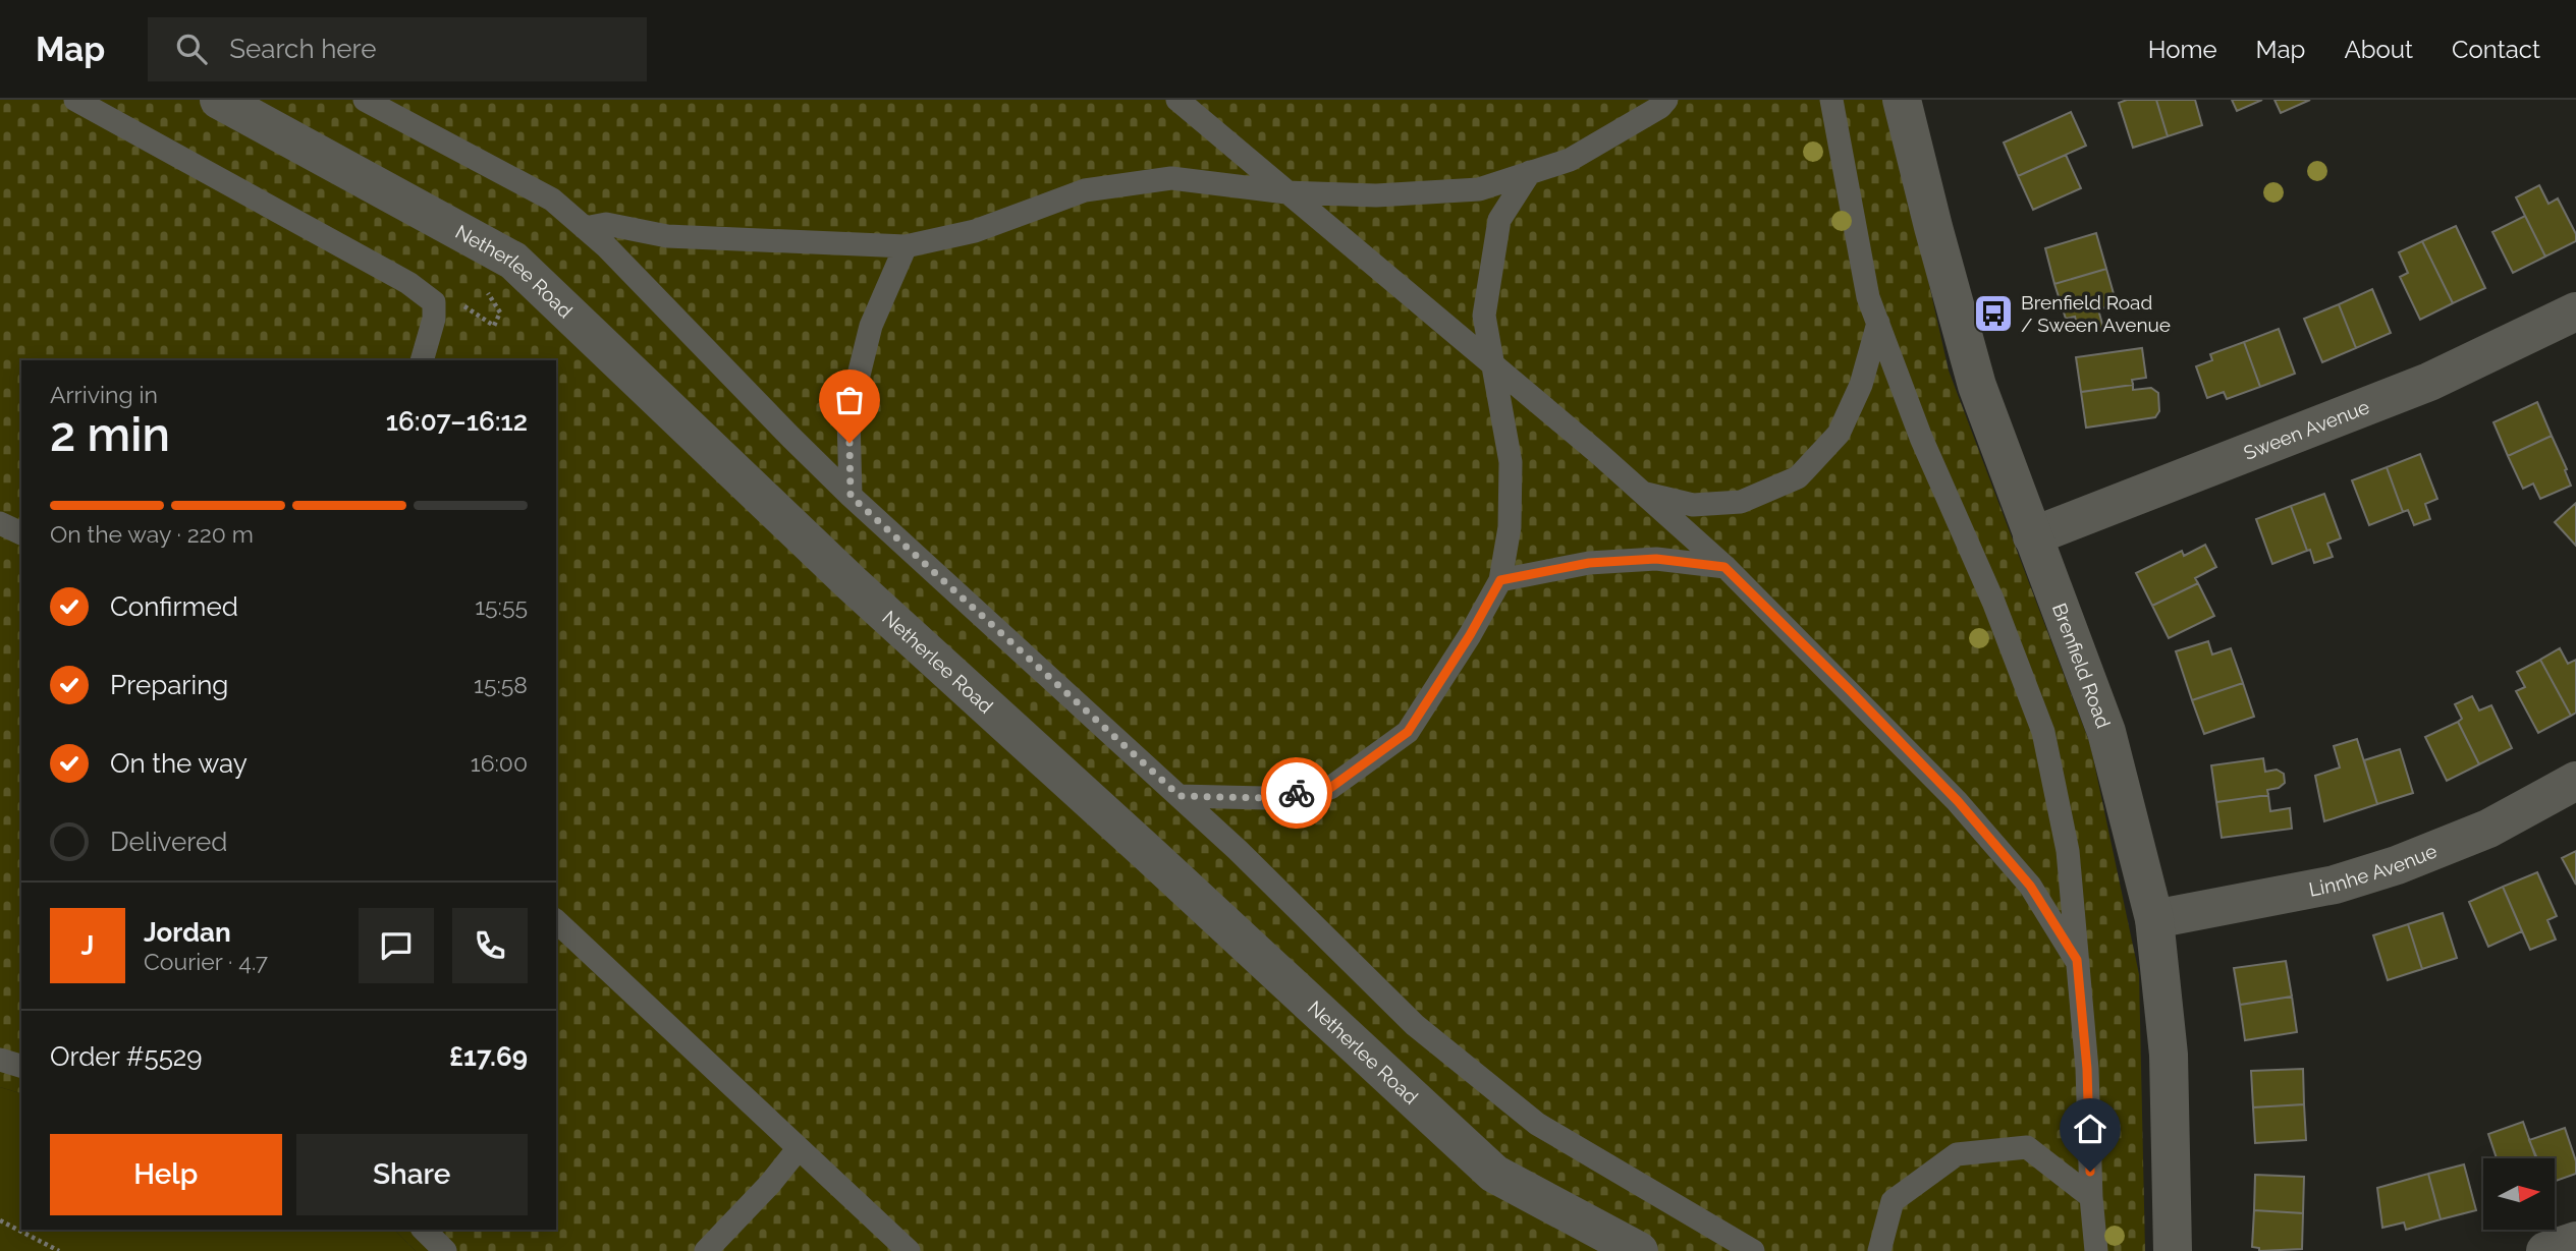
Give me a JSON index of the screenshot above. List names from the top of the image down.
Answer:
{
  "streets": {
    "street": [
      "Netherlee Road",
      "Sween Avenue",
      "Brenfield Road",
      "Linnhe Avenue"
    ]
  },
  "crossings": [
    ["Sween Avenue", "Brenfield Road"],
    ["Brenfield Road", "Linnhe Avenue"]
  ],
  "places": {
    "bus stop": ["Brenfield Road / Sween Avenue"]
  },
  "north": "right",
  "page": {
    "header": "Map",
    "search": "Search here",
    "nav": [
      "Home",
      "Map",
      "About",
      "Contact"
    ],
    "heading": ["2 min", "Arriving in", "16:07–16:12"],
    "panel": [
      "Jordan",
      "Courier · 4.7",
      "Order #5529",
      "£17.69"
    ],
    "bar": "On the way · 220 m",
    "list": [
      ["Confirmed", "15:55"],
      ["Preparing", "15:58"],
      ["On the way", "16:00"],
      "Delivered"
    ],
    "round": "J",
    "buttons": ["Help", "Share"]
  }
}
